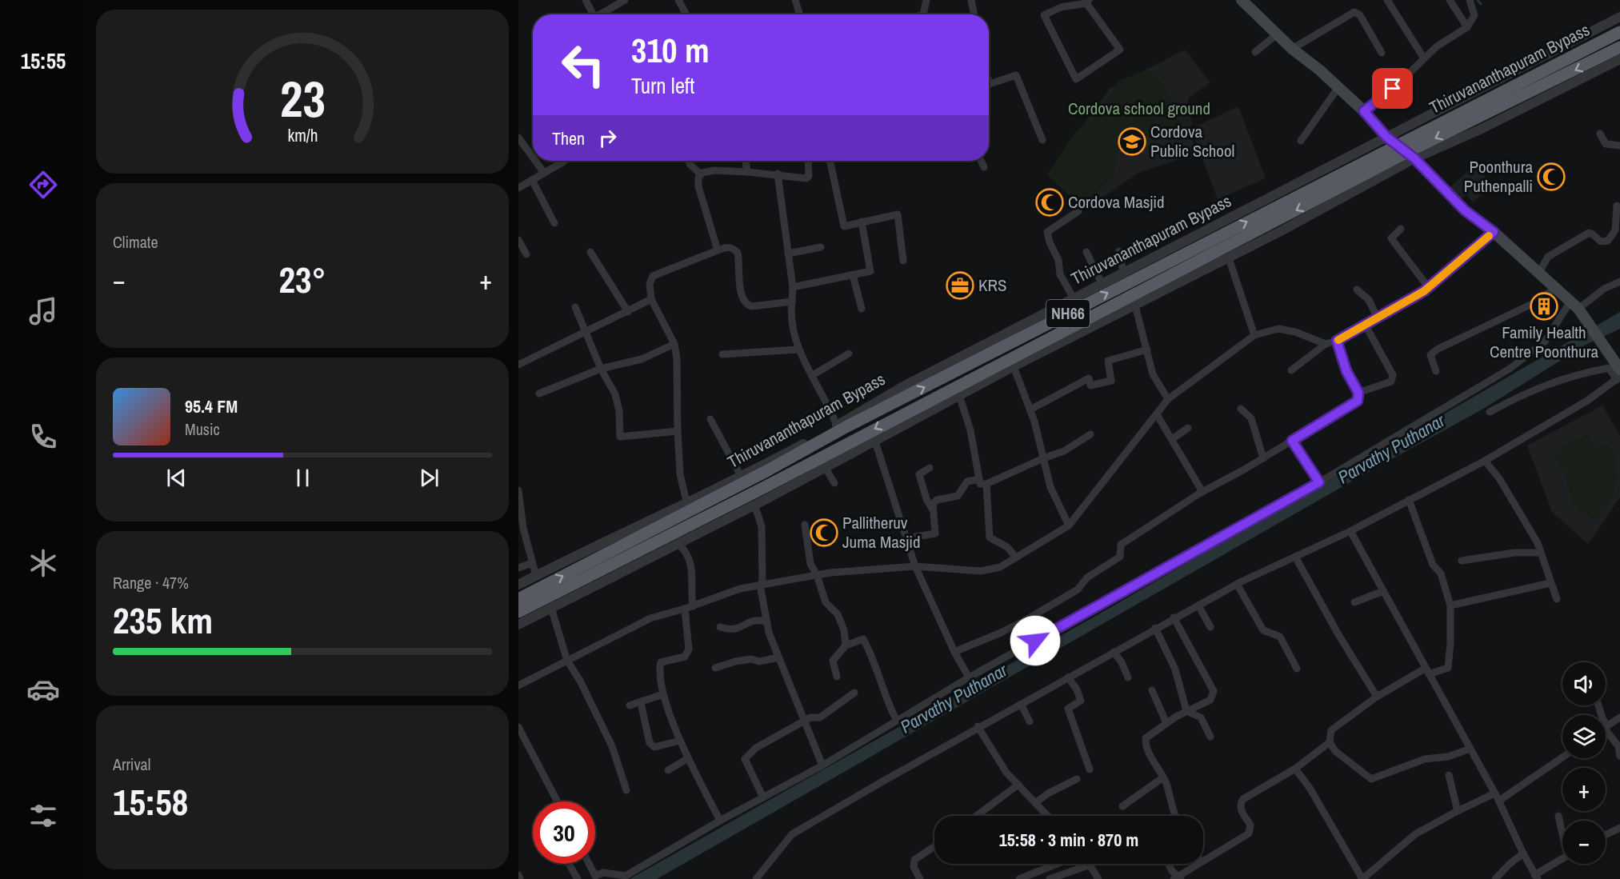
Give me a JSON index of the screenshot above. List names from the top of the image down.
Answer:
{
  "streets": {
    "highway": ["Thiruvananthapuram Bypass", "NH66"]
  },
  "water": ["Parvathy Puthanar"],
  "parks": ["Cordova school ground"],
  "places": {
    "school or university": ["Cordova Public School"],
    "mosque": ["Poonthura Puthenpalli", "Cordova Masjid", "Pallitheruv Juma Masjid"],
    "office": ["KRS"],
    "building": ["Family Health Centre Poonthura"]
  },
  "page": {
    "tabs": "15:55",
    "turn": ["310 m", "Turn left"],
    "then": "Then",
    "tile": [
      "Climate",
      ["Range · 47%", "235 km"],
      ["Arrival", "15:58"]
    ],
    "heat": ["−", "23°", "+"],
    "song": ["95.4 FM", "Music"],
    "map_buttons": ["+", "−"],
    "limit": "30",
    "trip": "15:58 · 3 min · 870 m",
    "gauge": ["23", "km/h"]
  }
}
